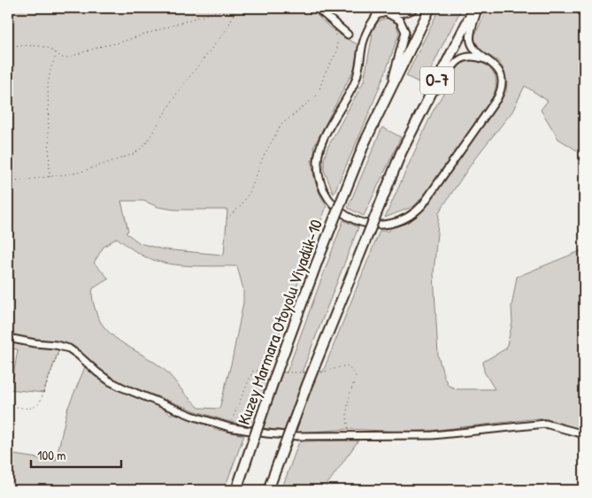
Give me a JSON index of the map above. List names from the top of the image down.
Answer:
{
  "streets": {
    "highway": ["O-7", "Kuzey Marmara Otoyolu Viyadük-10"]
  },
  "crossings": [
    ["O-7", "Kuzey Marmara Otoyolu Viyadük-10"]
  ],
  "scale_bar": "100 m"
}
